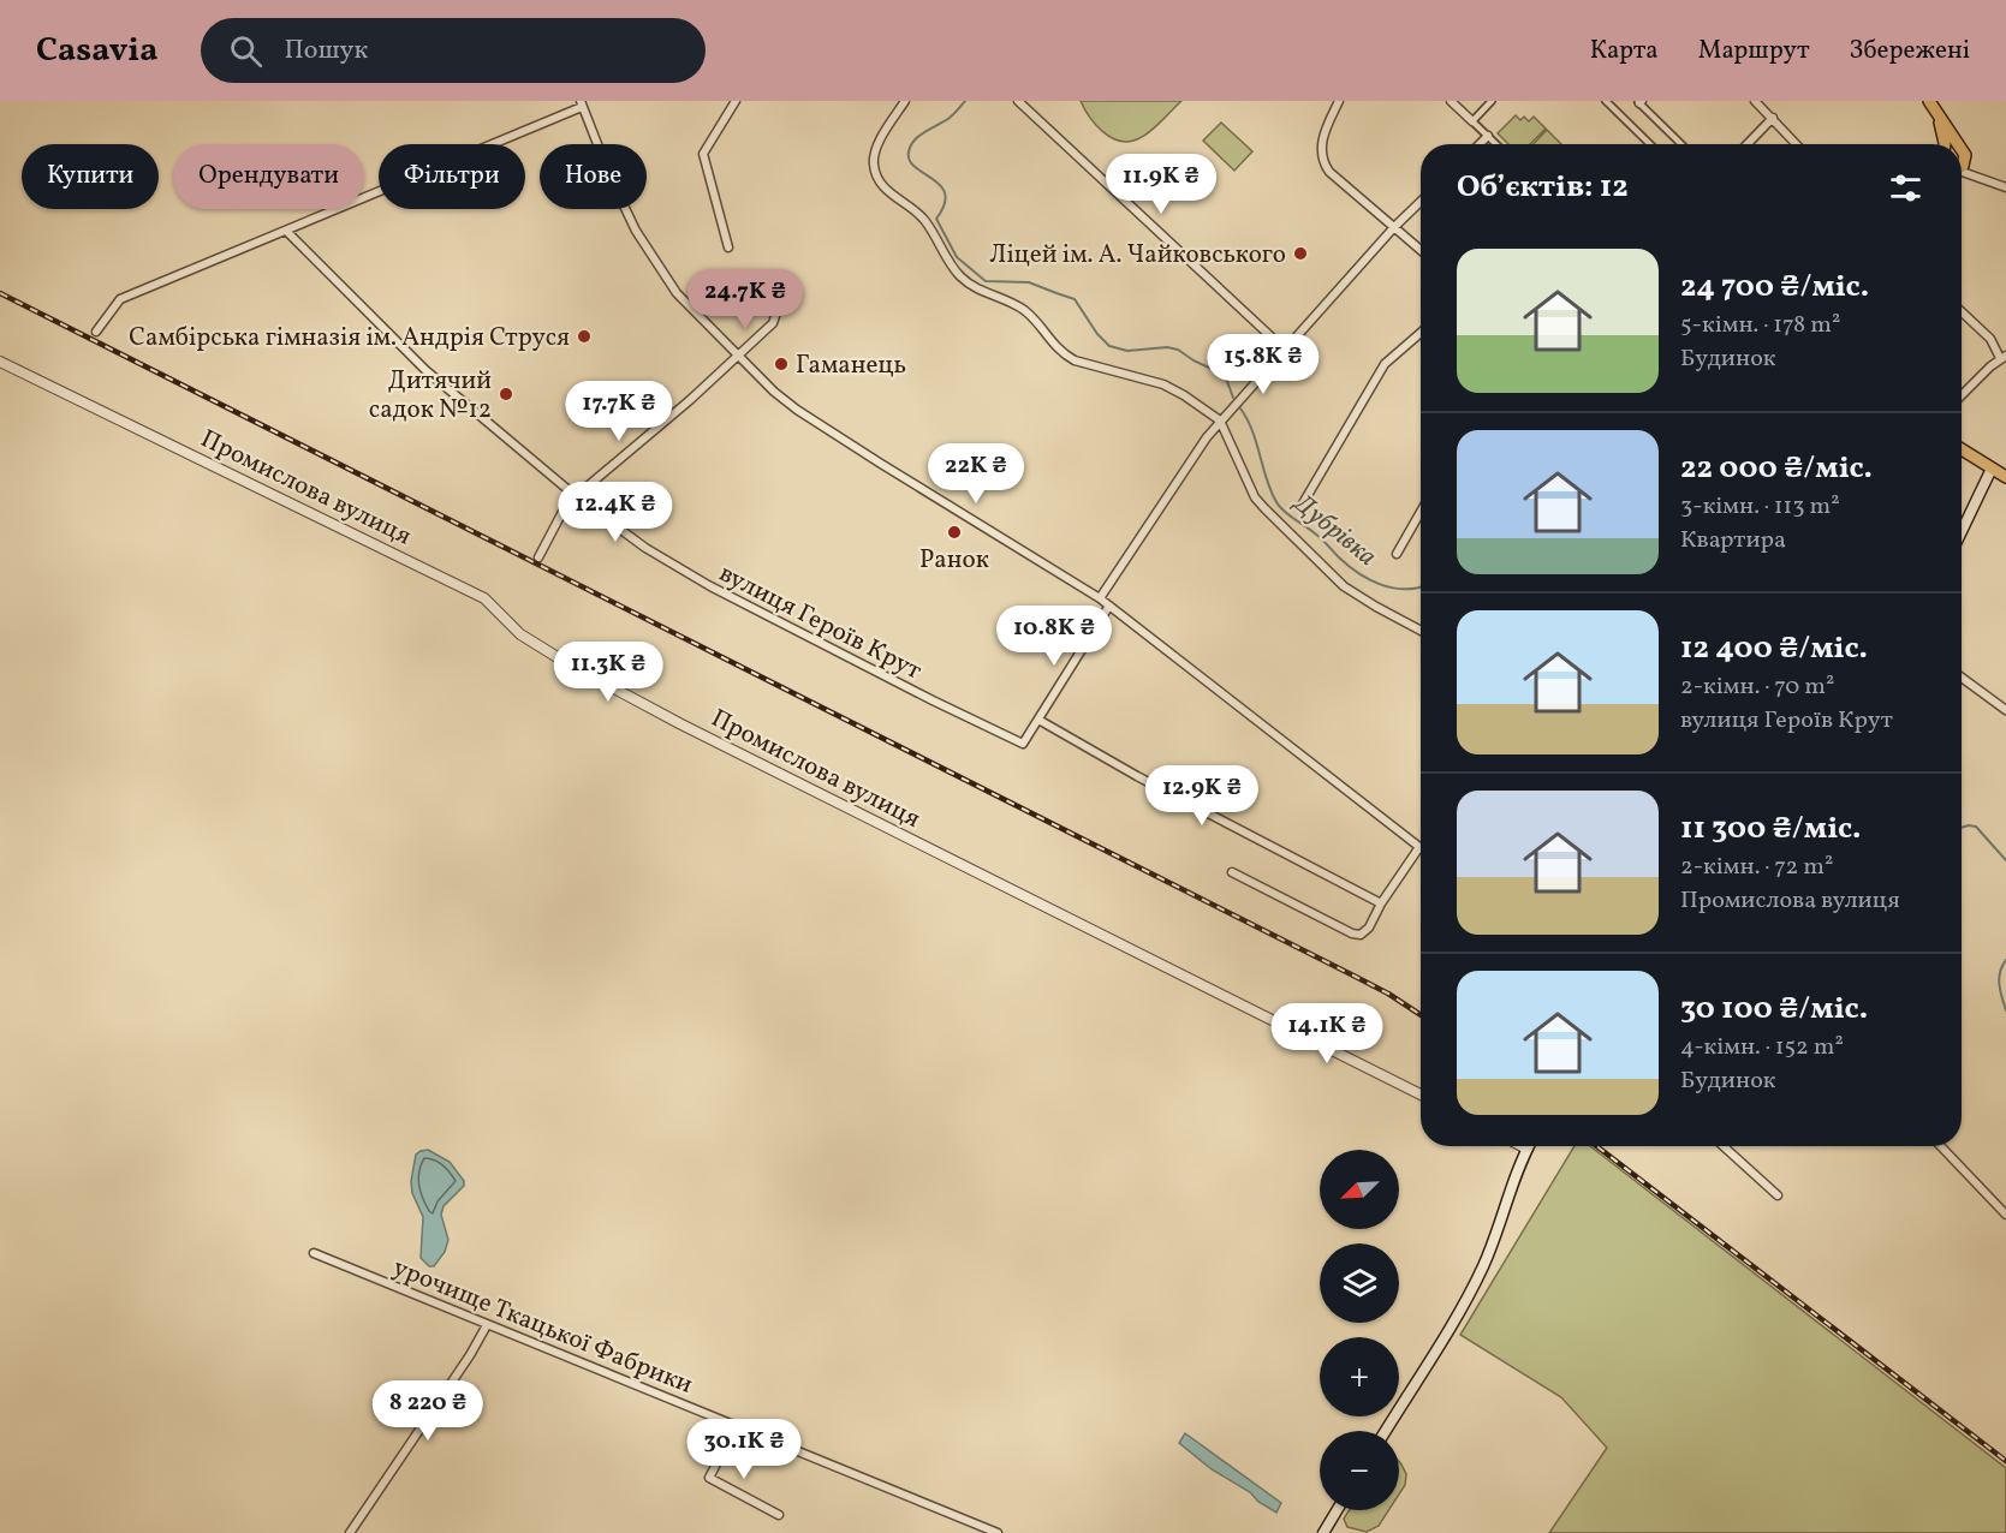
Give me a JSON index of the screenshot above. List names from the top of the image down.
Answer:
{
  "streets": {
    "street": ["Промислова вулиця", "вулиця Героїв Крут", "урочище Ткацької Фабрики"]
  },
  "water": ["Дубрівка"],
  "places": [
    "Ліцей ім. А. Чайковського",
    "Самбірська гімназія ім. Андрія Струся",
    "Гаманець",
    "Дитячий садок №12",
    "Ранок"
  ],
  "north": "bottom left",
  "page": {
    "header": "Casavia",
    "search": "Пошук",
    "nav": ["Карта", "Маршрут", "Збережені"],
    "chip": [
      "Купити",
      "Орендувати",
      "Фільтри",
      "Нове"
    ],
    "heading": "Об’єктів: 12",
    "price": [
      "11.9K ₴",
      "24.7K ₴",
      "15.8K ₴",
      "17.7K ₴",
      "22K ₴",
      "12.4K ₴",
      "10.8K ₴",
      "11.3K ₴",
      "12.9K ₴",
      "14.1K ₴",
      "8 220 ₴",
      "30.1K ₴"
    ],
    "list": [
      {
        "name": "24 700 ₴/міс.",
        "note": "5-кімн. · 178 m² · Будинок"
      },
      {
        "name": "22 000 ₴/міс.",
        "note": "3-кімн. · 113 m² · Квартира"
      },
      {
        "name": "12 400 ₴/міс.",
        "note": "2-кімн. · 70 m² · вулиця Героїв Крут"
      },
      {
        "name": "11 300 ₴/міс.",
        "note": "2-кімн. · 72 m² · Промислова вулиця"
      },
      {
        "name": "30 100 ₴/міс.",
        "note": "4-кімн. · 152 m² · Будинок"
      }
    ],
    "map_buttons": ["+", "−"]
  }
}
